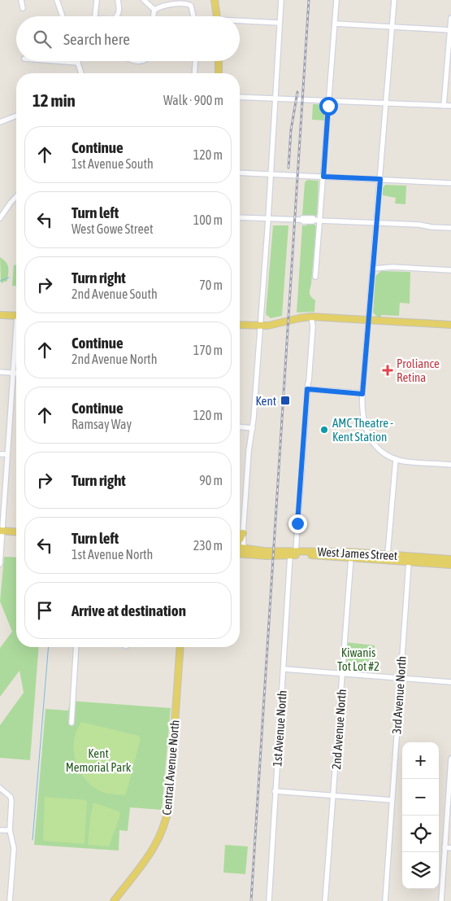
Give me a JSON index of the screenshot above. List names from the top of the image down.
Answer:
{
  "streets": {
    "main road": ["West James Street", "Central Avenue North"],
    "street": ["3rd Avenue North", "1st Avenue North", "2nd Avenue North"]
  },
  "crossings": [
    ["West James Street", "3rd Avenue North"],
    ["West James Street", "1st Avenue North"],
    ["West James Street", "2nd Avenue North"]
  ],
  "parks": ["Kiwanis Tot Lot #2", "Kent Memorial Park"],
  "places": {
    "health": ["Proliance Retina"],
    "transit": ["Kent"],
    "other": ["AMC Theatre - Kent Station"]
  },
  "page": {
    "search": "Search here",
    "heading": ["12 min", "Walk · 900 m"],
    "list": [
      ["Continue", "1st Avenue South", "120 m"],
      ["Turn left", "West Gowe Street", "100 m"],
      ["Turn right", "2nd Avenue South", "70 m"],
      ["Continue", "2nd Avenue North", "170 m"],
      ["Continue", "Ramsay Way", "120 m"],
      ["Turn right", "90 m"],
      ["Turn left", "1st Avenue North", "230 m"],
      "Arrive at destination"
    ],
    "map_buttons": ["+", "−"]
  }
}
